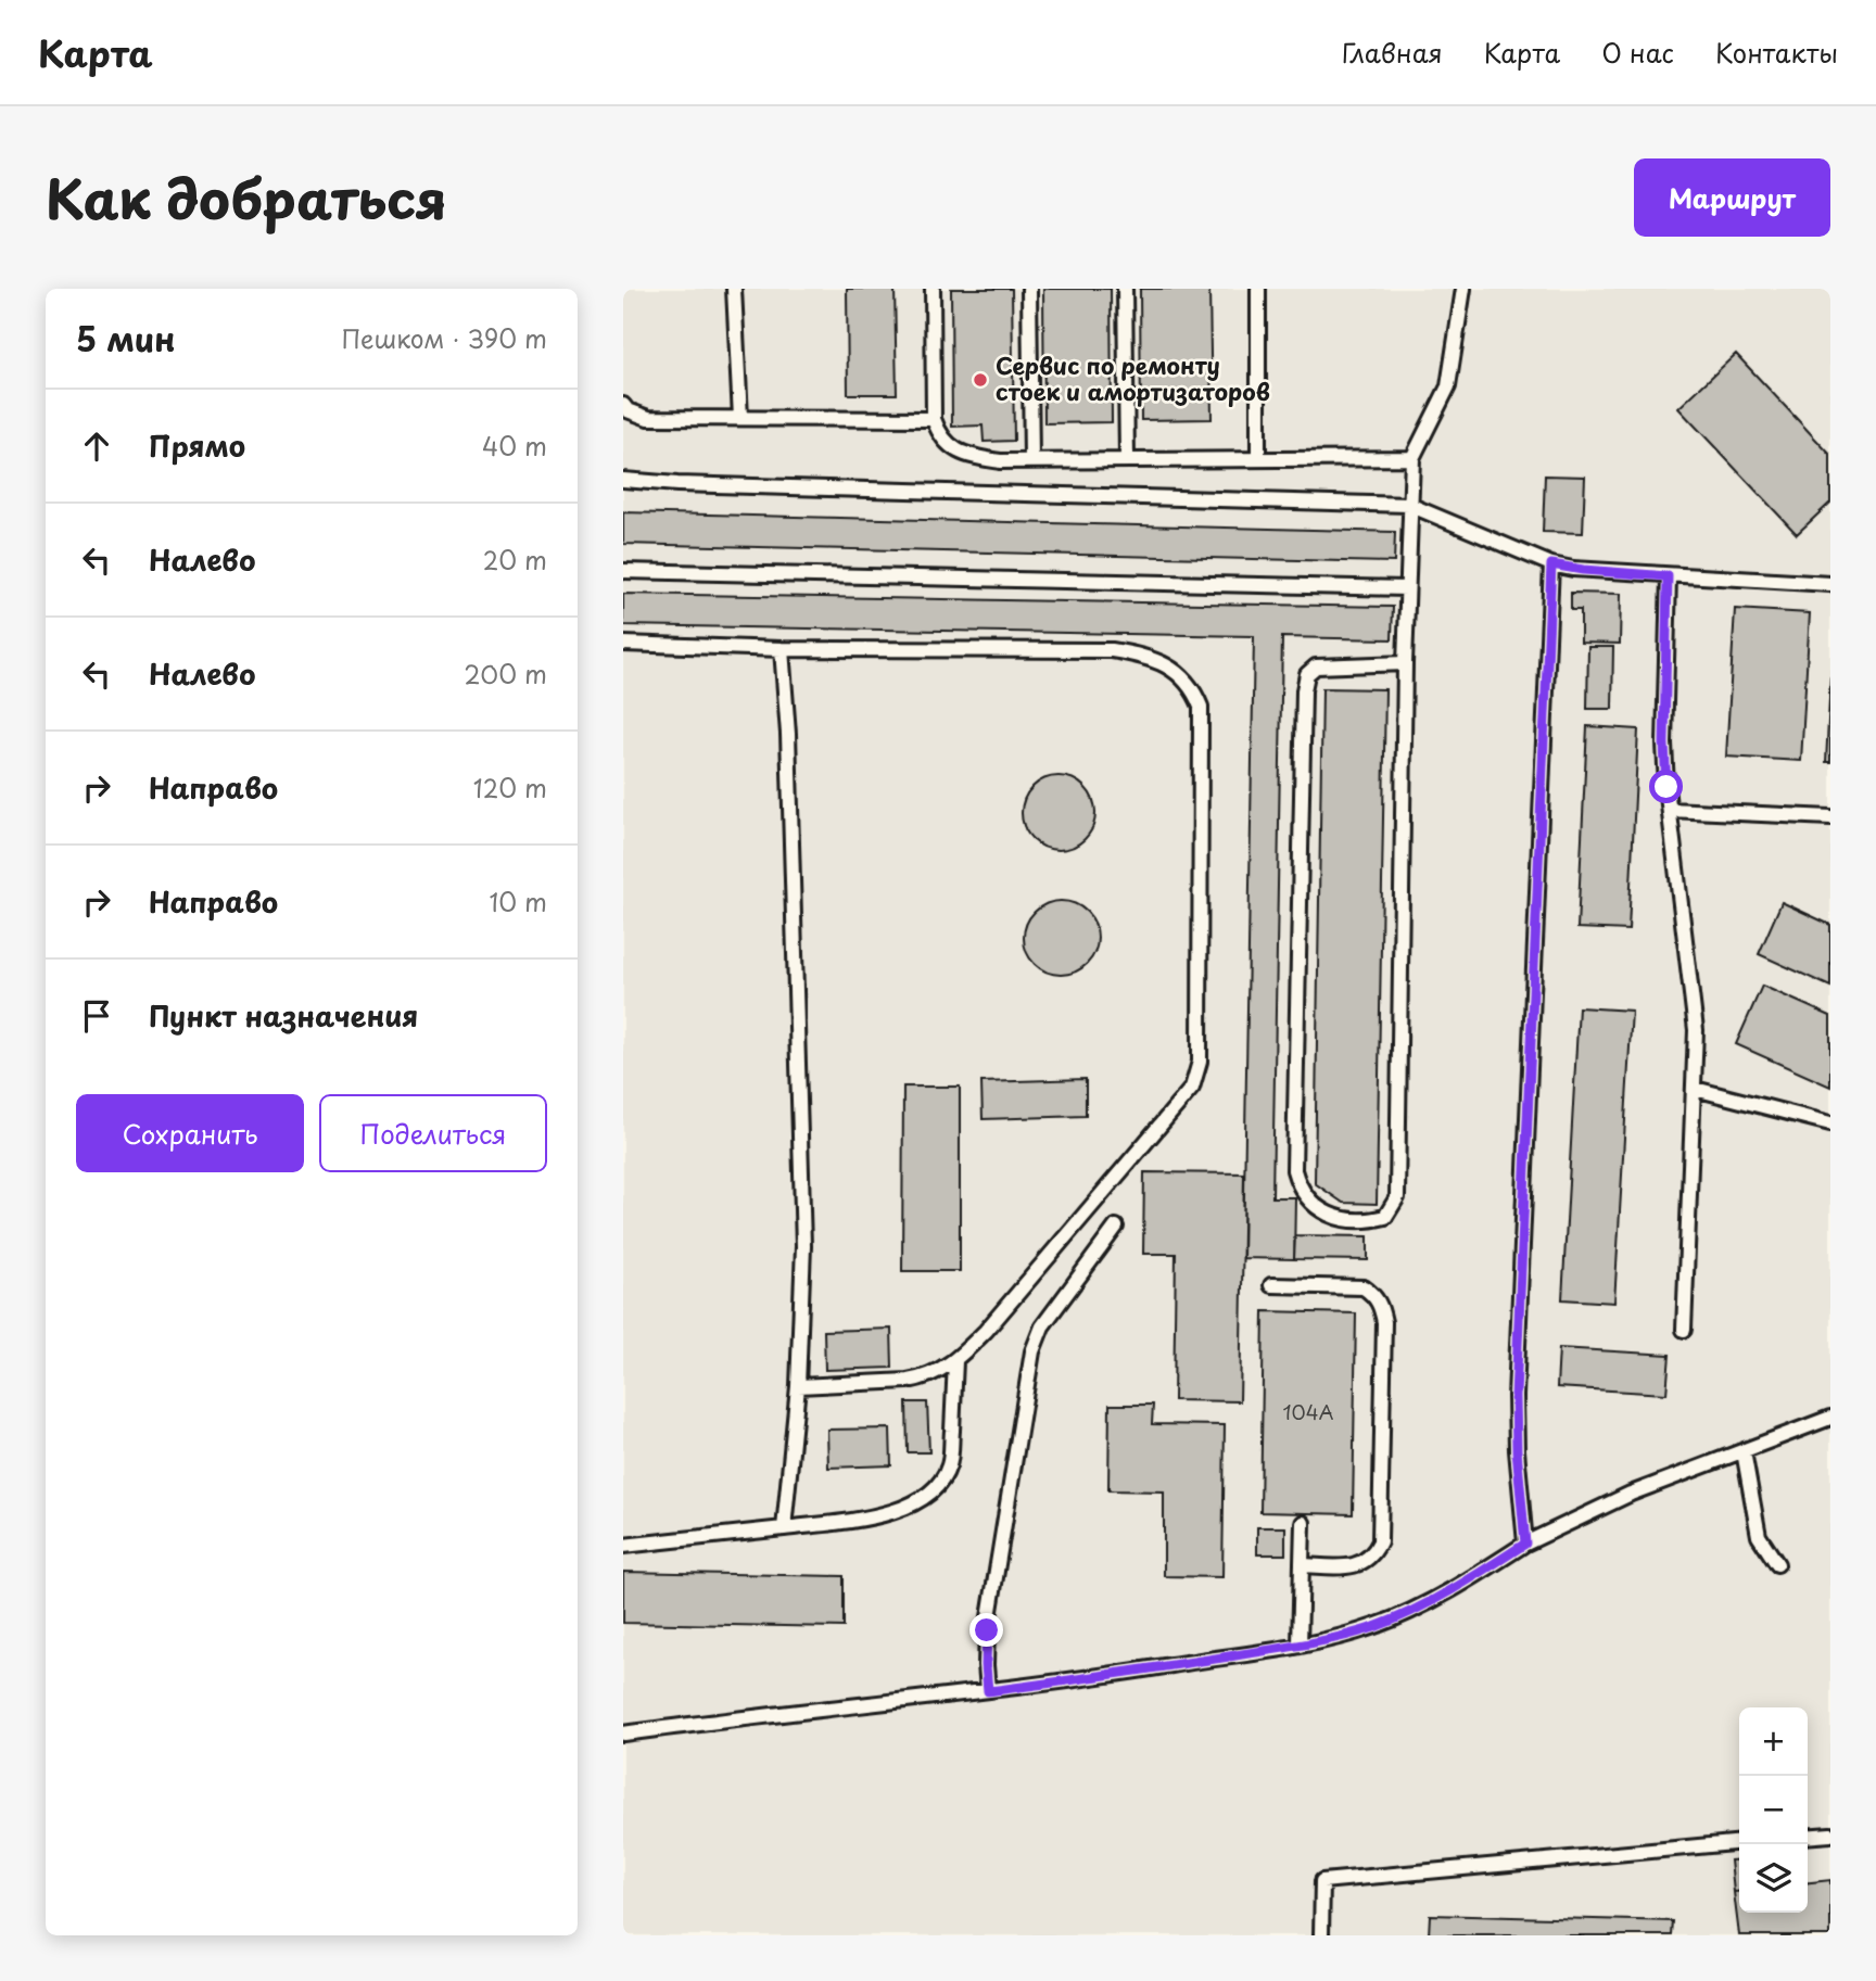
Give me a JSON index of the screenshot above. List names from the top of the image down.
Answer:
{
  "places": ["Сервис по ремонту стоек и амортизаторов"],
  "house_numbers": ["104А"],
  "page": {
    "header": "Карта",
    "nav": [
      "Главная",
      "Карта",
      "О нас",
      "Контакты"
    ],
    "title": "Как добраться",
    "buttons": [
      "Маршрут",
      ["Сохранить", "Поделиться"]
    ],
    "heading": ["5 мин", "Пешком · 390 m"],
    "list": [
      ["Прямо", "40 m"],
      ["Налево", "20 m"],
      ["Налево", "200 m"],
      ["Направо", "120 m"],
      ["Направо", "10 m"],
      "Пункт назначения"
    ],
    "map_buttons": ["+", "−"]
  }
}
